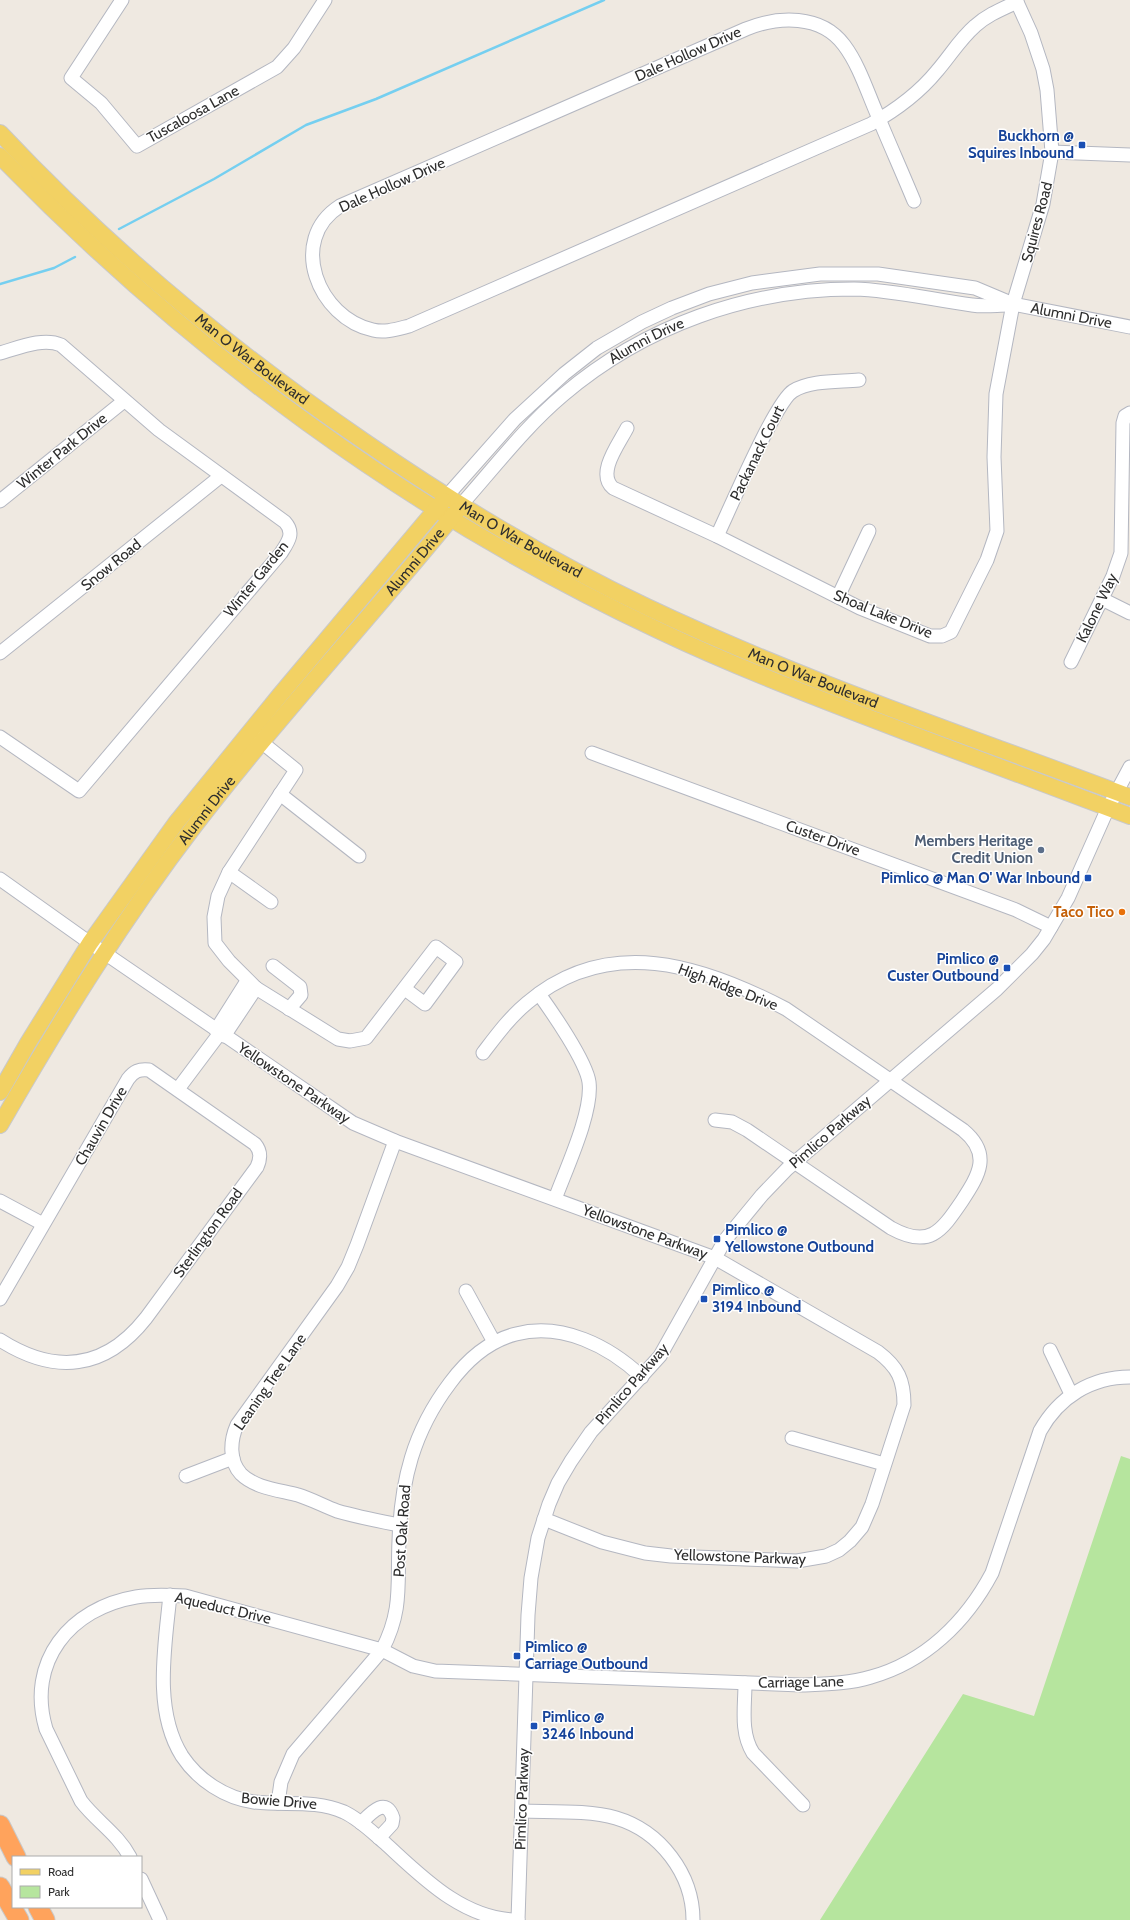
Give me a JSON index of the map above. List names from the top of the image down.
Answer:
{
  "streets": {
    "main road": ["Alumni Drive", "Man O War Boulevard"],
    "street": [
      "Dale Hollow Drive",
      "Tuscaloosa Lane",
      "Squires Road",
      "Winter Park Drive",
      "Packanack Court",
      "Snow Road",
      "Winter Garden",
      "Kalone Way",
      "Shoal Lake Drive",
      "Custer Drive",
      "High Ridge Drive",
      "Yellowstone Parkway",
      "Chauvin Drive",
      "Pimlico Parkway",
      "Sterlington Road",
      "Leaning Tree Lane",
      "Post Oak Road",
      "Aqueduct Drive",
      "Carriage Lane",
      "Bowie Drive"
    ]
  },
  "crossings": [
    ["Dale Hollow Drive", "Squires Road"],
    ["Squires Road", "Alumni Drive"],
    ["Squires Road", "Shoal Lake Drive"],
    ["Alumni Drive", "Man O War Boulevard"],
    ["Alumni Drive", "Shoal Lake Drive"],
    ["Alumni Drive", "Yellowstone Parkway"],
    ["Man O War Boulevard", "Pimlico Parkway"],
    ["Winter Park Drive", "Winter Garden"],
    ["Packanack Court", "Shoal Lake Drive"],
    ["Snow Road", "Winter Garden"],
    ["Custer Drive", "Pimlico Parkway"],
    ["High Ridge Drive", "Pimlico Parkway"],
    ["Yellowstone Parkway", "Pimlico Parkway"],
    ["Yellowstone Parkway", "Leaning Tree Lane"],
    ["Chauvin Drive", "Sterlington Road"],
    ["Pimlico Parkway", "Post Oak Road"],
    ["Pimlico Parkway", "Carriage Lane"],
    ["Pimlico Parkway", "Bowie Drive"],
    ["Leaning Tree Lane", "Post Oak Road"],
    ["Post Oak Road", "Aqueduct Drive"],
    ["Post Oak Road", "Carriage Lane"],
    ["Post Oak Road", "Bowie Drive"],
    ["Aqueduct Drive", "Carriage Lane"],
    ["Aqueduct Drive", "Bowie Drive"]
  ],
  "places": {
    "transit": [
      "Buckhorn @ Squires Inbound",
      "Pimlico @ Man O' War Inbound",
      "Pimlico @ Custer Outbound",
      "Pimlico @ Yellowstone Outbound",
      "Pimlico @ 3194 Inbound",
      "Pimlico @ Carriage Outbound",
      "Pimlico @ 3246 Inbound"
    ],
    "other": ["Members Heritage Credit Union", "Taco Tico"]
  },
  "legend": ["Road", "Park"]
}
